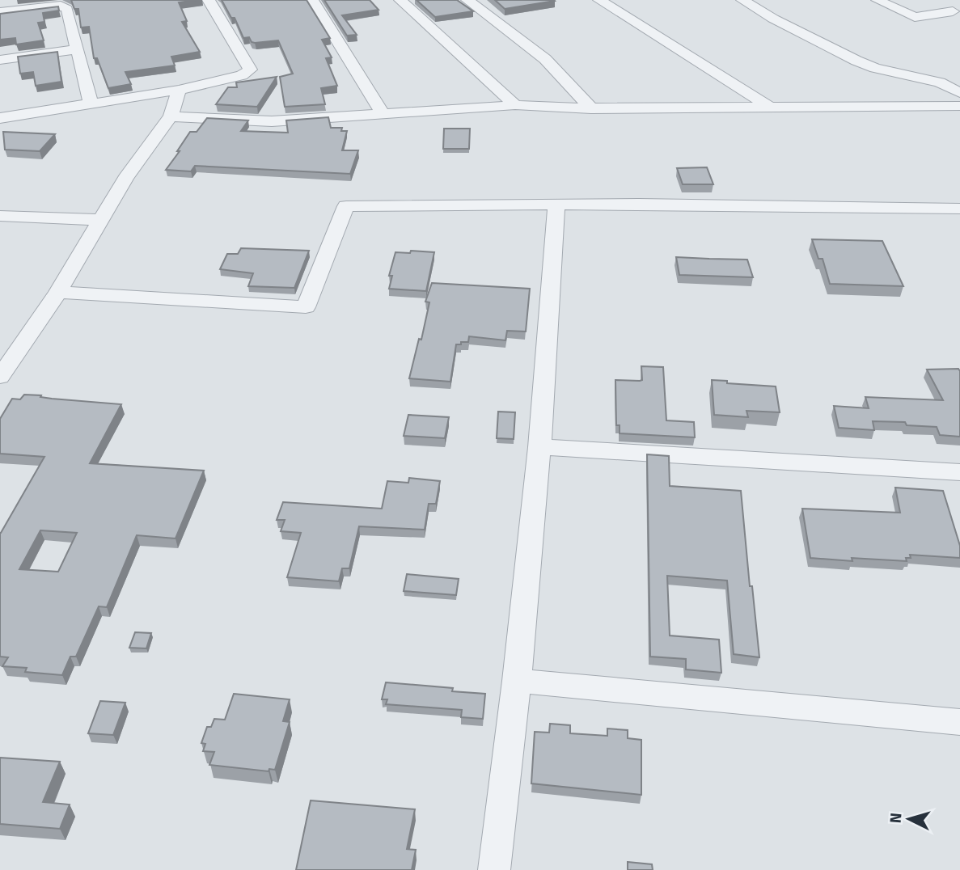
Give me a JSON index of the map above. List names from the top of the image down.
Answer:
{
  "north": "left"
}
